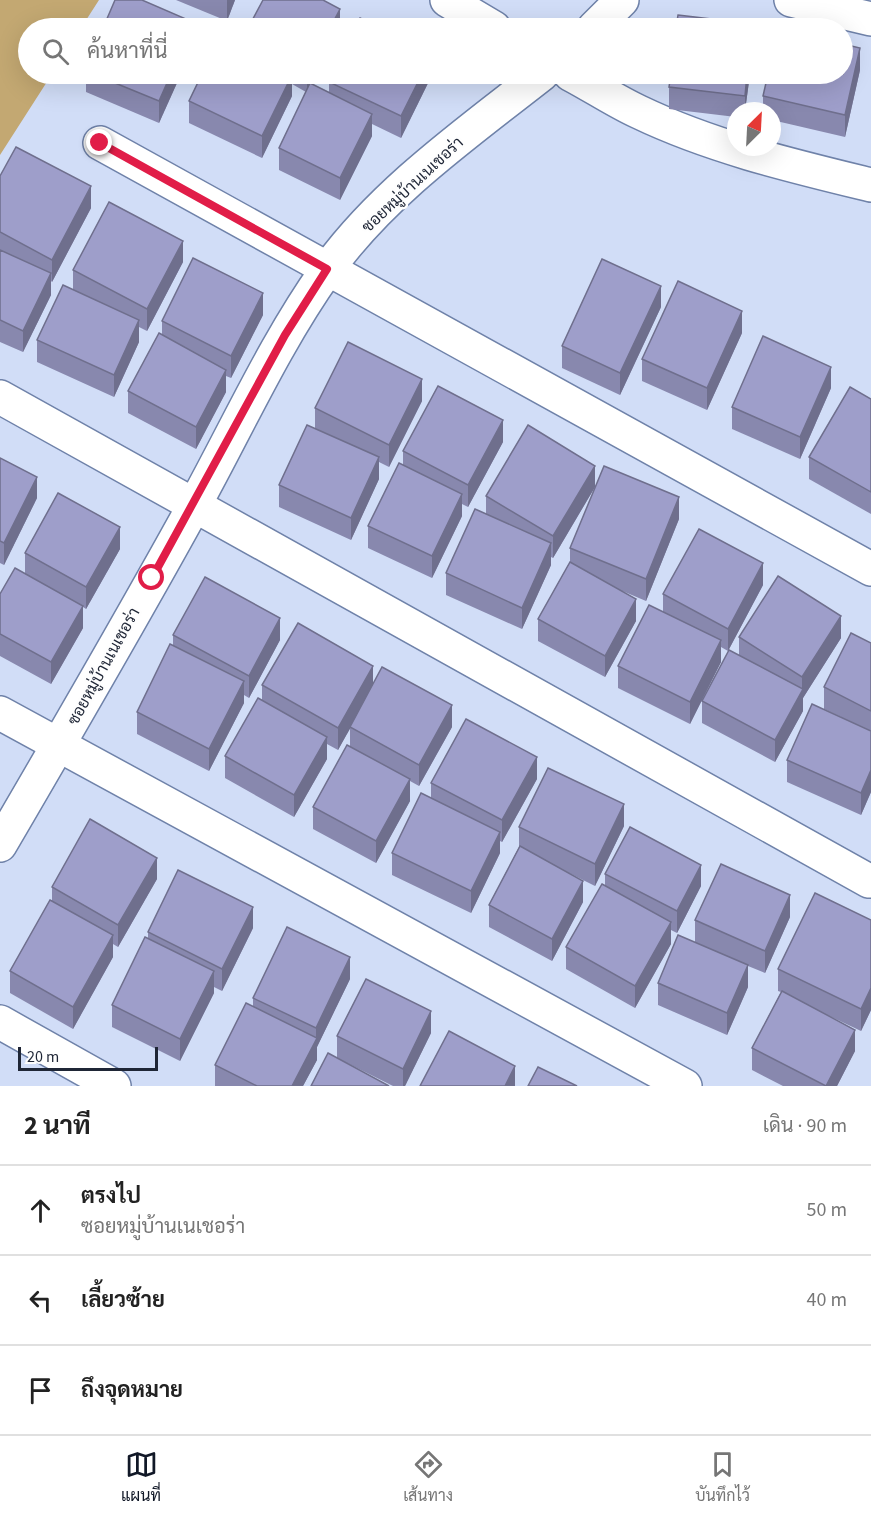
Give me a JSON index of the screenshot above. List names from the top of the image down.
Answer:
{
  "streets": {
    "street": ["ซอยหมู่บ้านเนเชอร่า"]
  },
  "scale_bar": "20 m",
  "north": "top right",
  "page": {
    "search": "ค้นหาที่นี่",
    "scale": "20 m",
    "heading": ["2 นาที", "เดิน · 90 m"],
    "list": [
      ["ตรงไป", "ซอยหมู่บ้านเนเชอร่า", "50 m"],
      ["เลี้ยวซ้าย", "40 m"],
      "ถึงจุดหมาย"
    ],
    "nav": ["แผนที่", "เส้นทาง", "บันทึกไว้"]
  }
}
